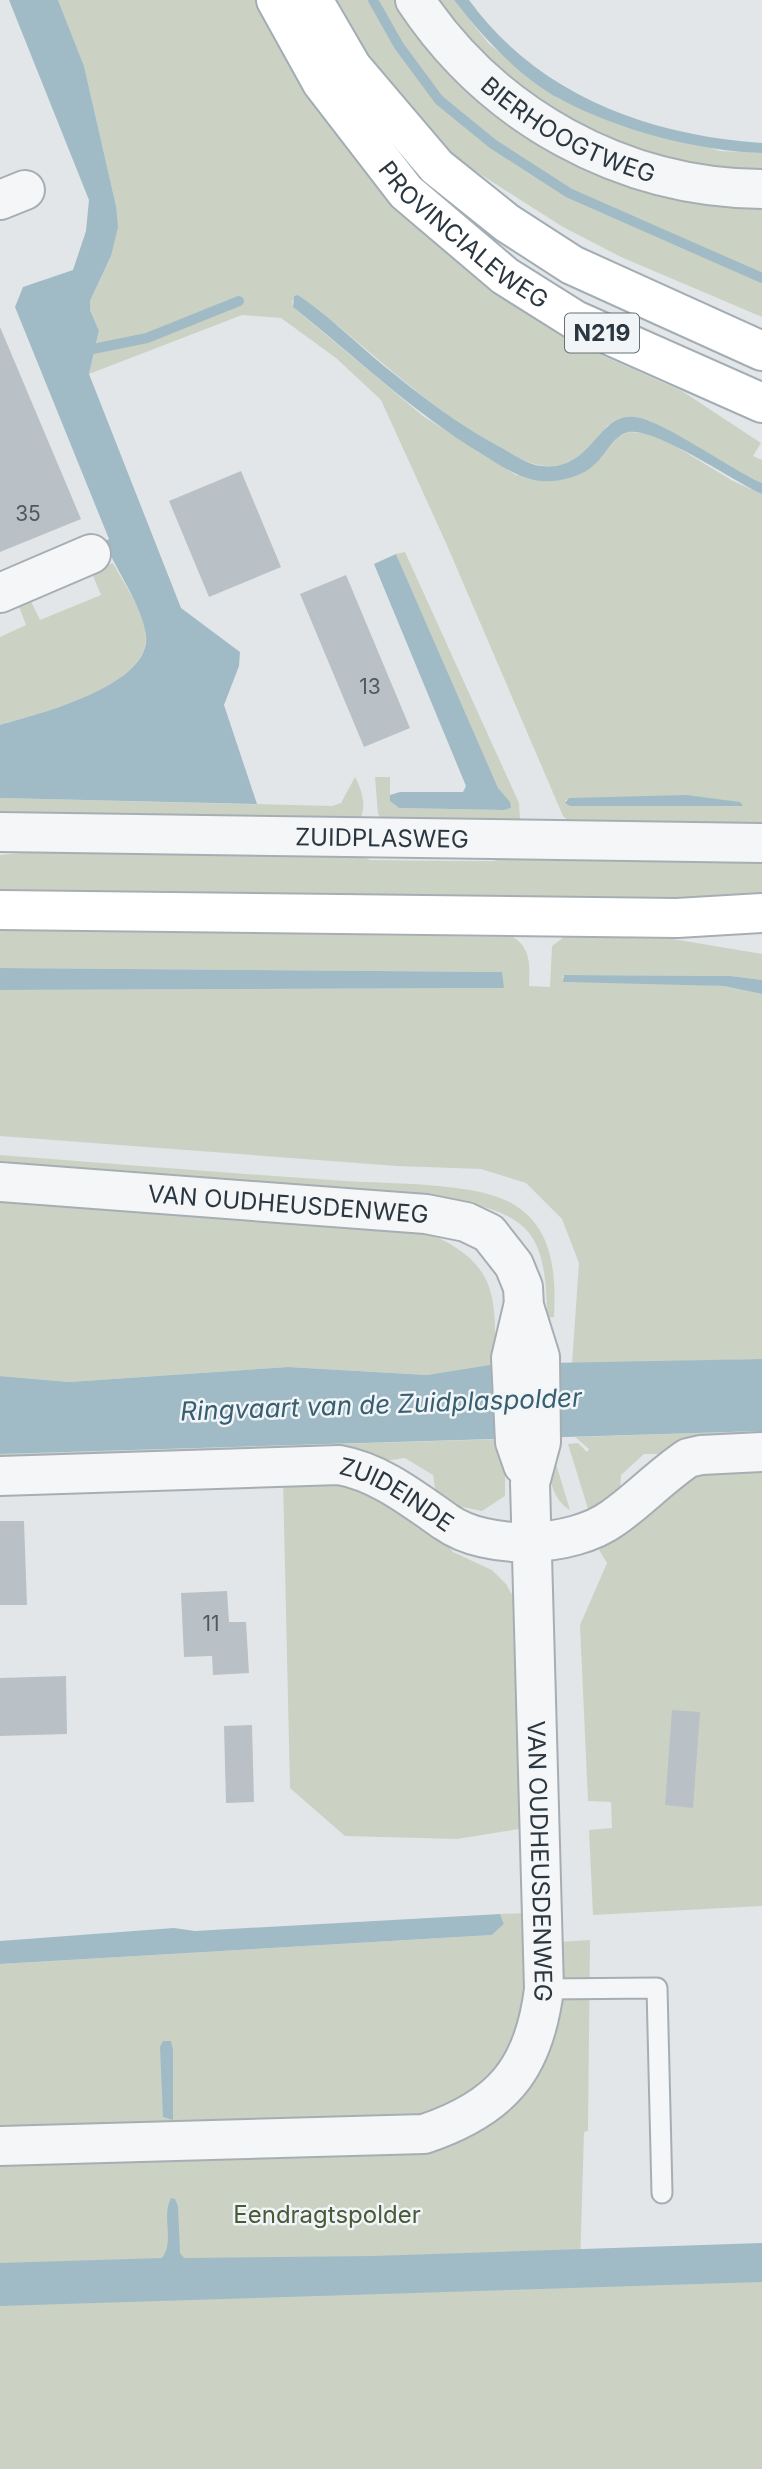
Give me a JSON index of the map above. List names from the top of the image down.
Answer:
{
  "streets": {
    "main road": ["PROVINCIALEWEG", "N219"],
    "street": [
      "BIERHOOGTWEG",
      "ZUIDPLASWEG",
      "VAN OUDHEUSDENWEG",
      "ZUIDEINDE"
    ]
  },
  "crossings": [
    ["VAN OUDHEUSDENWEG", "ZUIDEINDE"]
  ],
  "water": ["Ringvaart van de Zuidplaspolder"],
  "parks": ["Eendragtspolder"],
  "house_numbers": ["35", "13", "11"]
}
